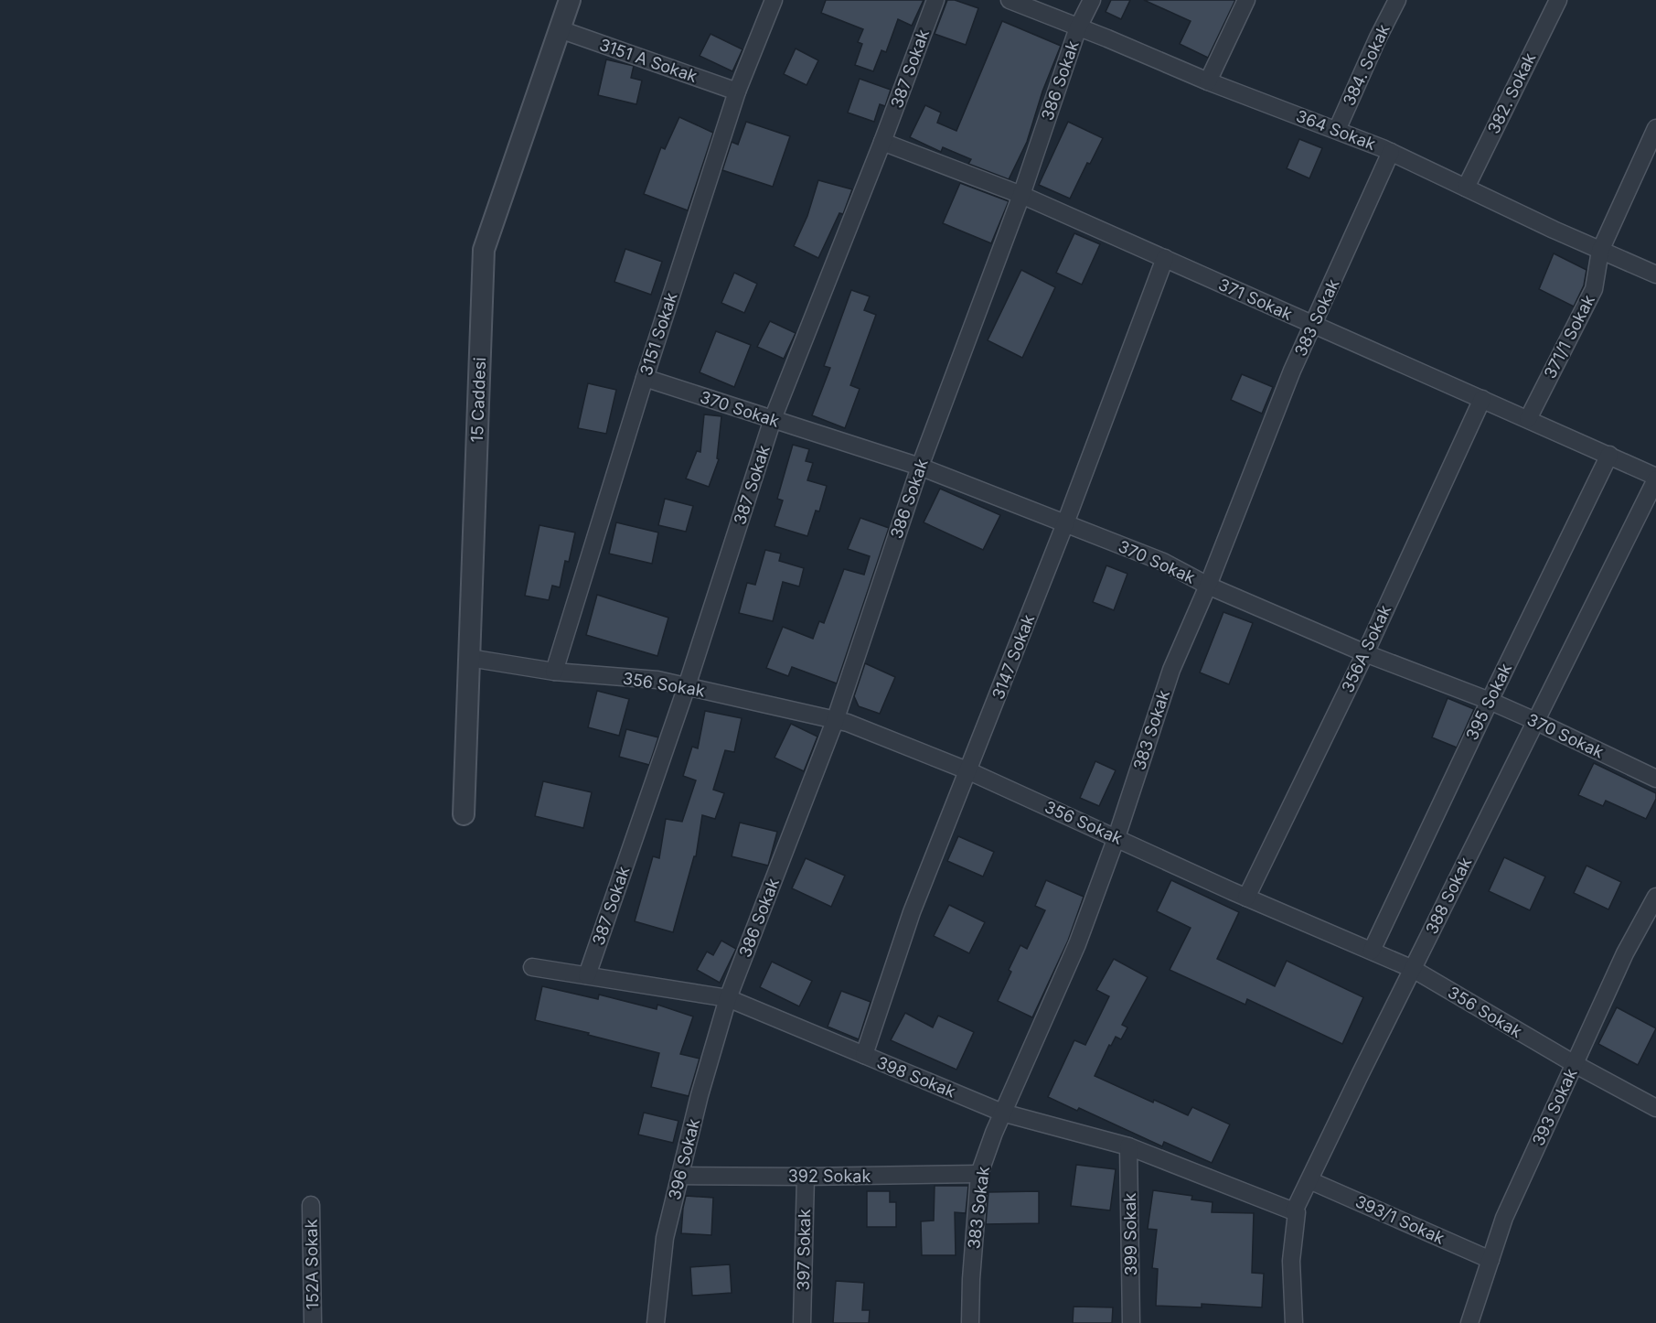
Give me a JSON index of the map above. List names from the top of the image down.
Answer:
{
  "streets": {
    "street": [
      "3151 A Sokak",
      "384. Sokak",
      "387 Sokak",
      "386 Sokak",
      "382. Sokak",
      "364 Sokak",
      "371 Sokak",
      "383 Sokak",
      "3151 Sokak",
      "371/1 Sokak",
      "15 Caddesi",
      "370 Sokak",
      "356A Sokak",
      "3147 Sokak",
      "356 Sokak",
      "395 Sokak",
      "388 Sokak",
      "398 Sokak",
      "393 Sokak",
      "396 Sokak",
      "392 Sokak",
      "393/1 Sokak",
      "399 Sokak",
      "397 Sokak",
      "152A Sokak"
    ]
  },
  "crossings": [
    ["3151 A Sokak", "3151 Sokak"],
    ["3151 A Sokak", "15 Caddesi"],
    ["384. Sokak", "364 Sokak"],
    ["387 Sokak", "371 Sokak"],
    ["387 Sokak", "370 Sokak"],
    ["387 Sokak", "356 Sokak"],
    ["387 Sokak", "398 Sokak"],
    ["386 Sokak", "364 Sokak"],
    ["386 Sokak", "371 Sokak"],
    ["386 Sokak", "370 Sokak"],
    ["386 Sokak", "356 Sokak"],
    ["386 Sokak", "398 Sokak"],
    ["386 Sokak", "396 Sokak"],
    ["382. Sokak", "364 Sokak"],
    ["364 Sokak", "383 Sokak"],
    ["364 Sokak", "371/1 Sokak"],
    ["371 Sokak", "383 Sokak"],
    ["371 Sokak", "371/1 Sokak"],
    ["371 Sokak", "356A Sokak"],
    ["371 Sokak", "3147 Sokak"],
    ["371 Sokak", "395 Sokak"],
    ["371 Sokak", "388 Sokak"],
    ["383 Sokak", "370 Sokak"],
    ["383 Sokak", "356 Sokak"],
    ["383 Sokak", "398 Sokak"],
    ["383 Sokak", "392 Sokak"],
    ["3151 Sokak", "370 Sokak"],
    ["3151 Sokak", "356 Sokak"],
    ["15 Caddesi", "356 Sokak"],
    ["370 Sokak", "356A Sokak"],
    ["370 Sokak", "3147 Sokak"],
    ["370 Sokak", "395 Sokak"],
    ["370 Sokak", "388 Sokak"],
    ["356A Sokak", "356 Sokak"],
    ["3147 Sokak", "356 Sokak"],
    ["3147 Sokak", "398 Sokak"],
    ["356 Sokak", "395 Sokak"],
    ["356 Sokak", "388 Sokak"],
    ["356 Sokak", "393 Sokak"],
    ["388 Sokak", "398 Sokak"],
    ["388 Sokak", "393/1 Sokak"],
    ["398 Sokak", "396 Sokak"],
    ["398 Sokak", "399 Sokak"],
    ["393 Sokak", "393/1 Sokak"],
    ["396 Sokak", "392 Sokak"],
    ["392 Sokak", "397 Sokak"]
  ]
}
